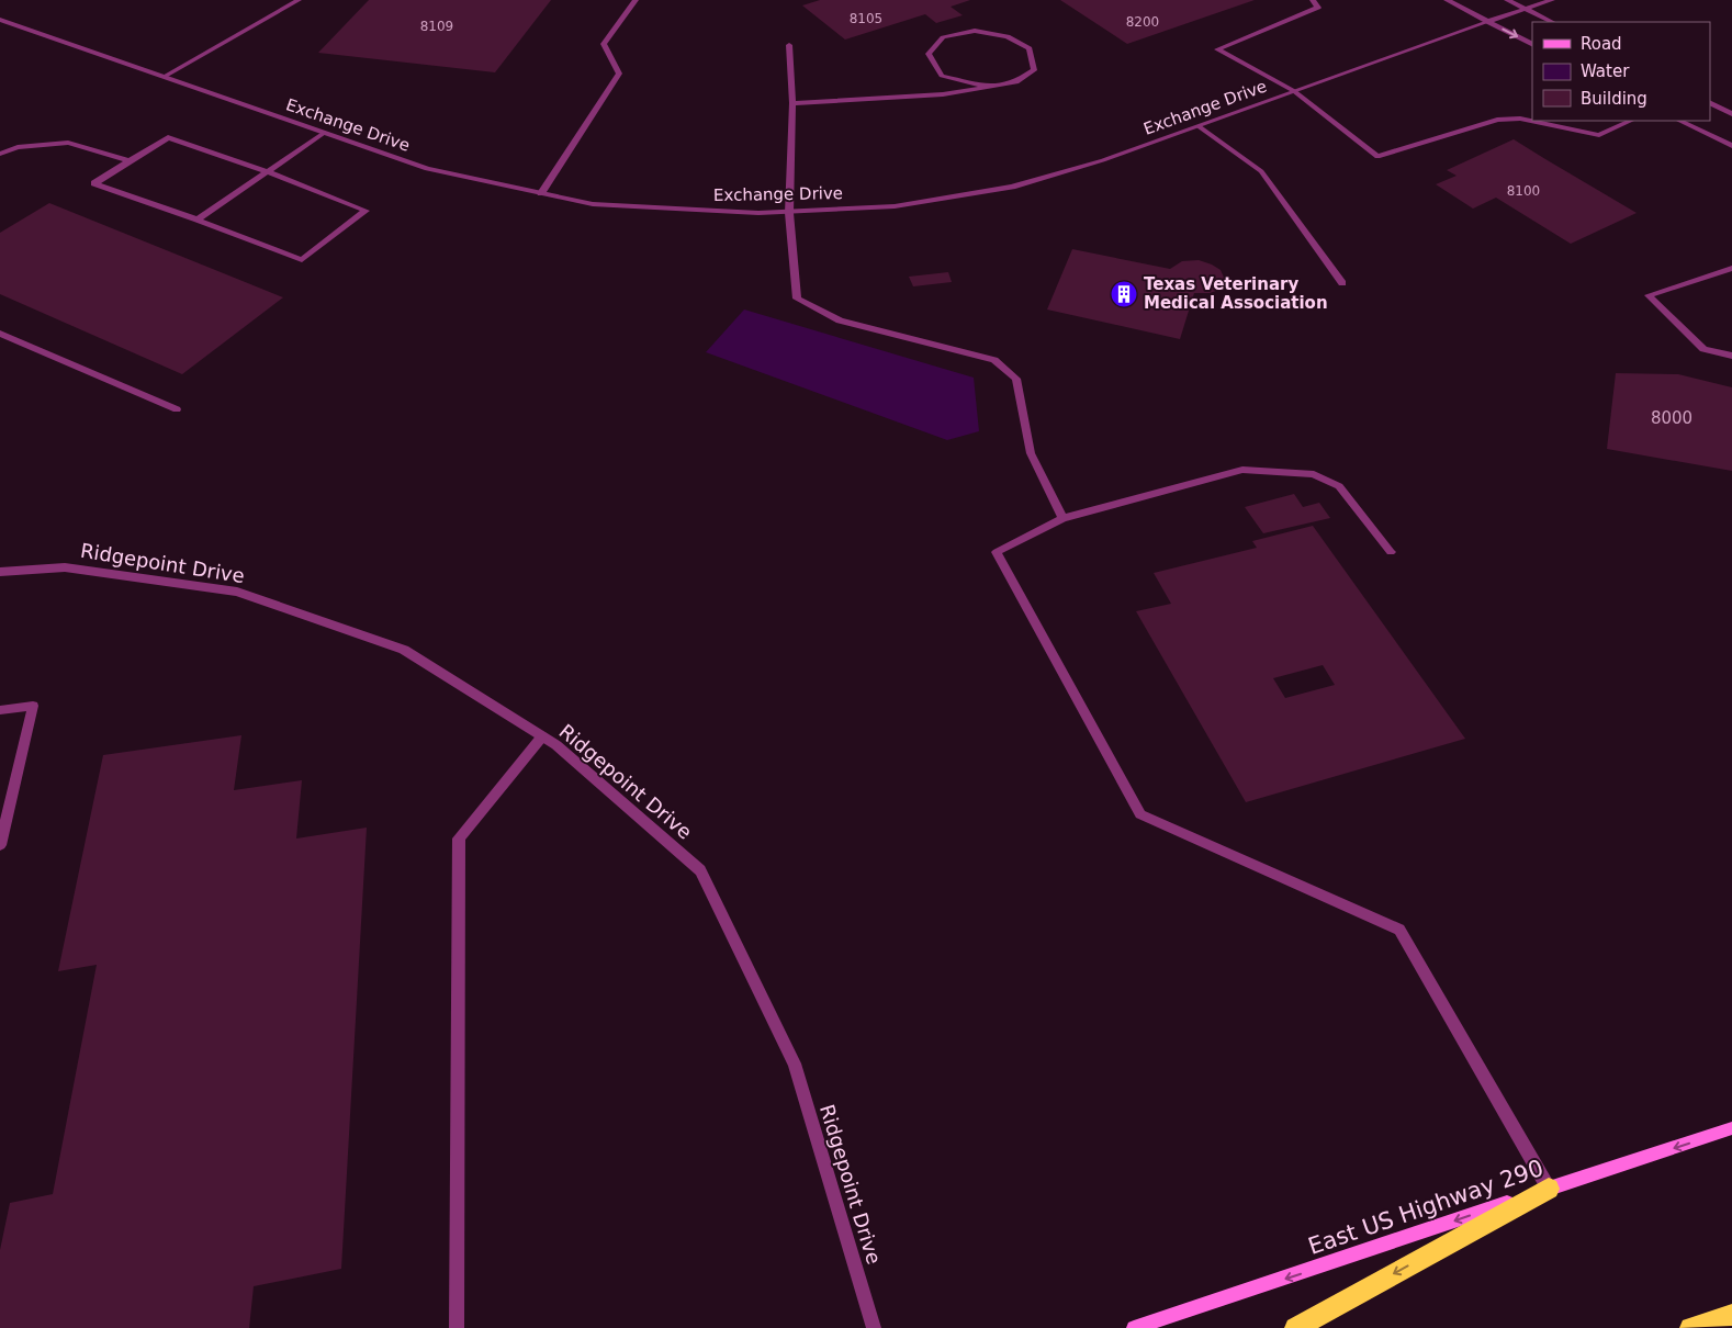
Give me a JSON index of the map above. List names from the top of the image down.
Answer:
{
  "streets": {
    "main road": ["East US Highway 290"],
    "street": ["Exchange Drive", "Ridgepoint Drive"]
  },
  "one_way": ["East US Highway 290"],
  "places": {
    "building": ["Texas Veterinary Medical Association"]
  },
  "house_numbers": [
    "8105",
    "8200",
    "8109",
    "8100",
    "8000"
  ],
  "legend": ["Road", "Water", "Building"]
}
